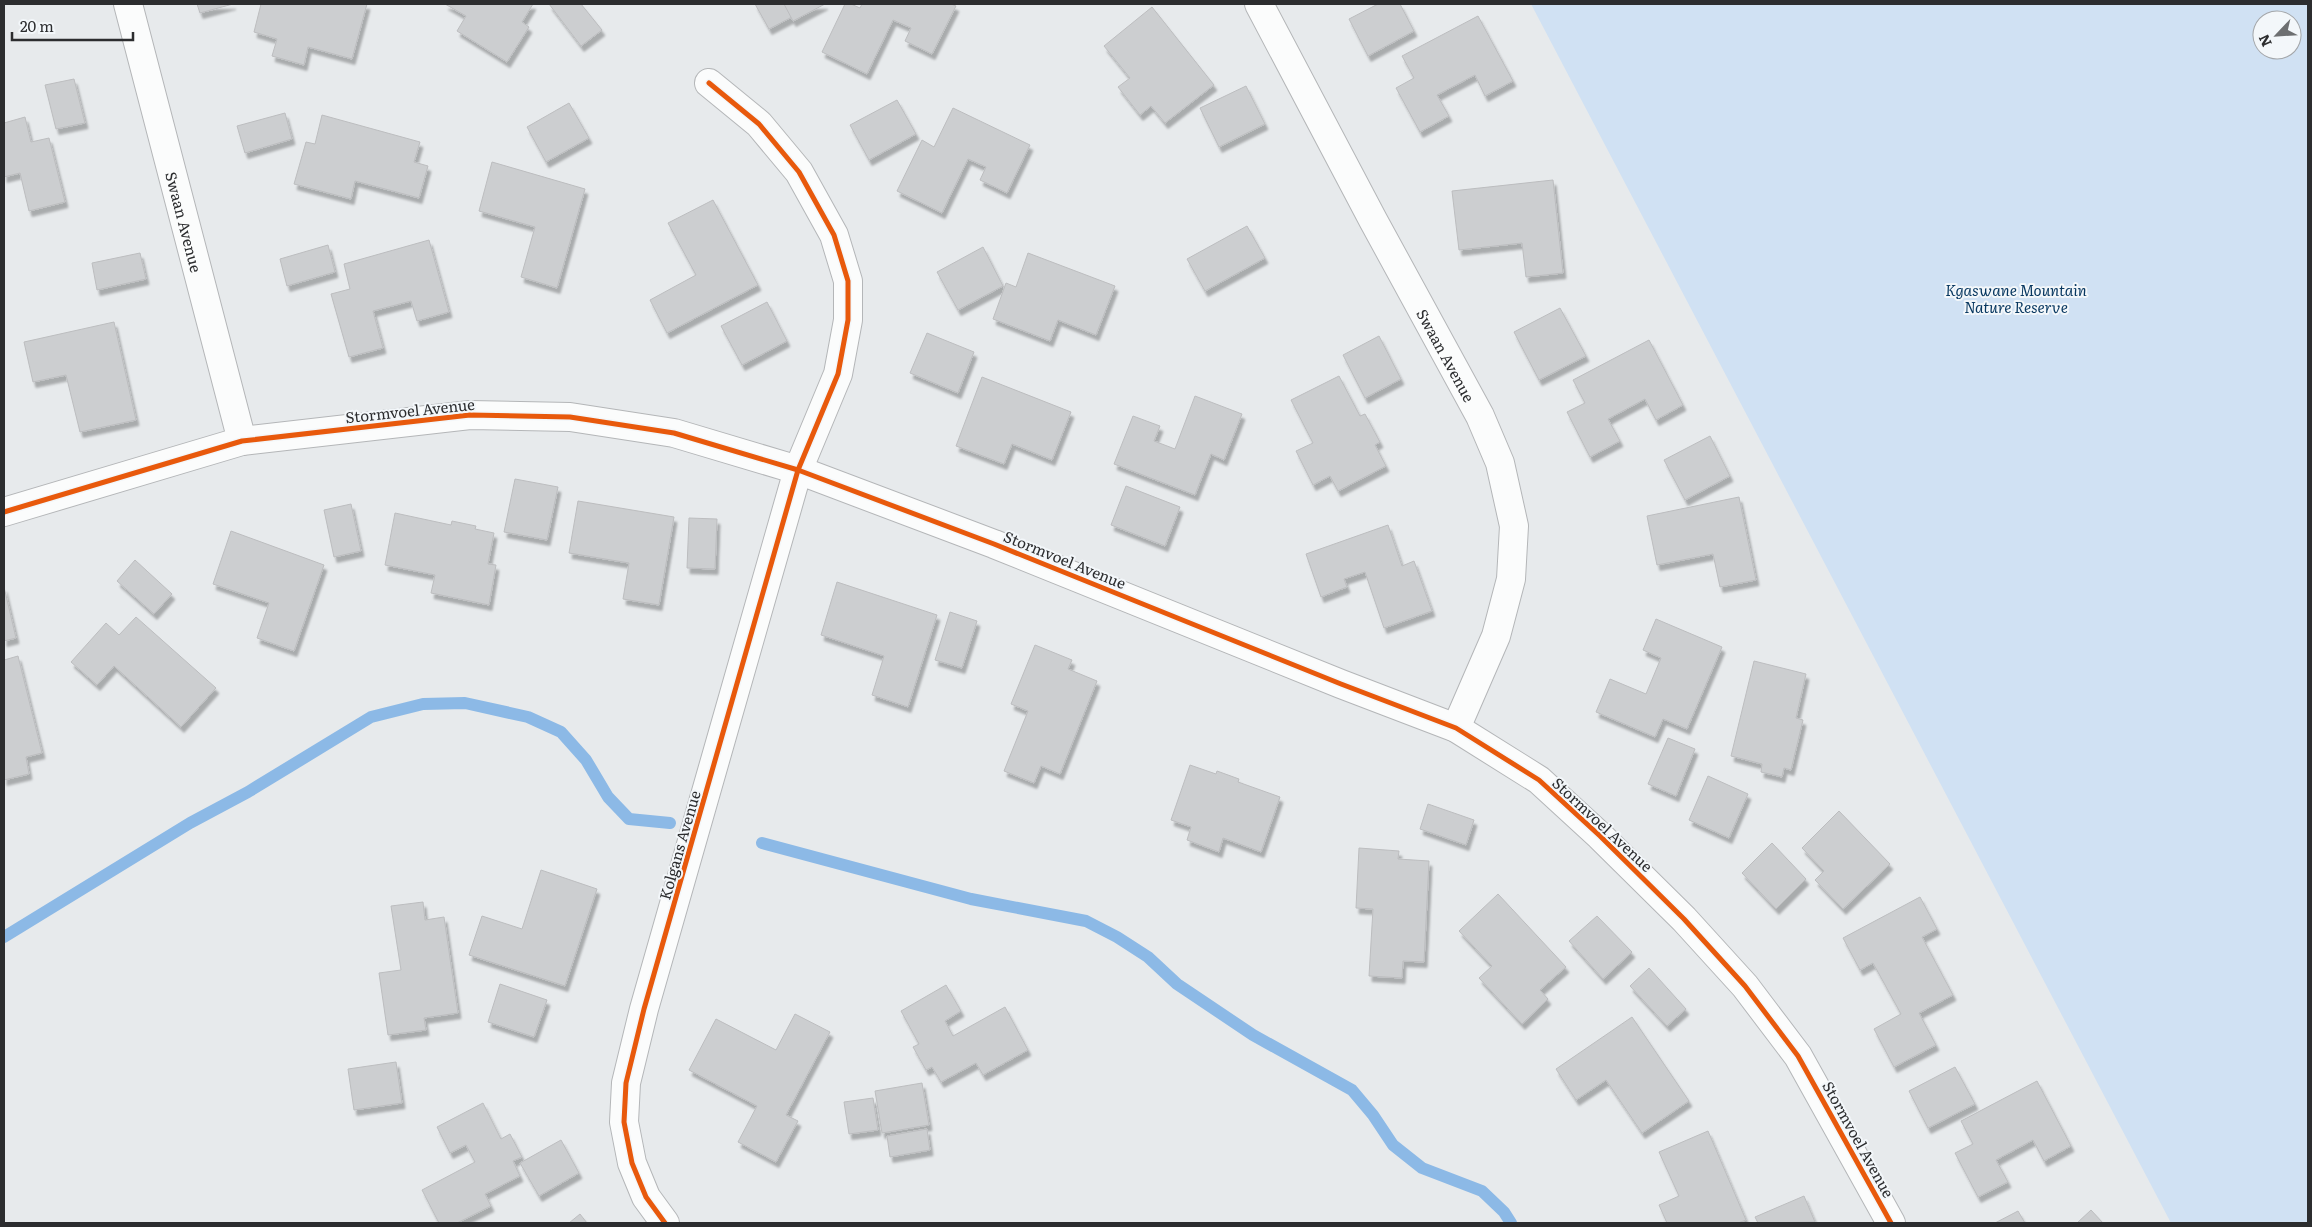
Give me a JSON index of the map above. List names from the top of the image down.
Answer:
{
  "streets": {
    "street": ["Swaan Avenue", "Stormvoel Avenue", "Kolgans Avenue"]
  },
  "crossings": [
    ["Swaan Avenue", "Stormvoel Avenue"],
    ["Stormvoel Avenue", "Kolgans Avenue"]
  ],
  "parks": ["Kgaswane Mountain Nature Reserve"],
  "scale_bar": "20 m",
  "north": "bottom left"
}
